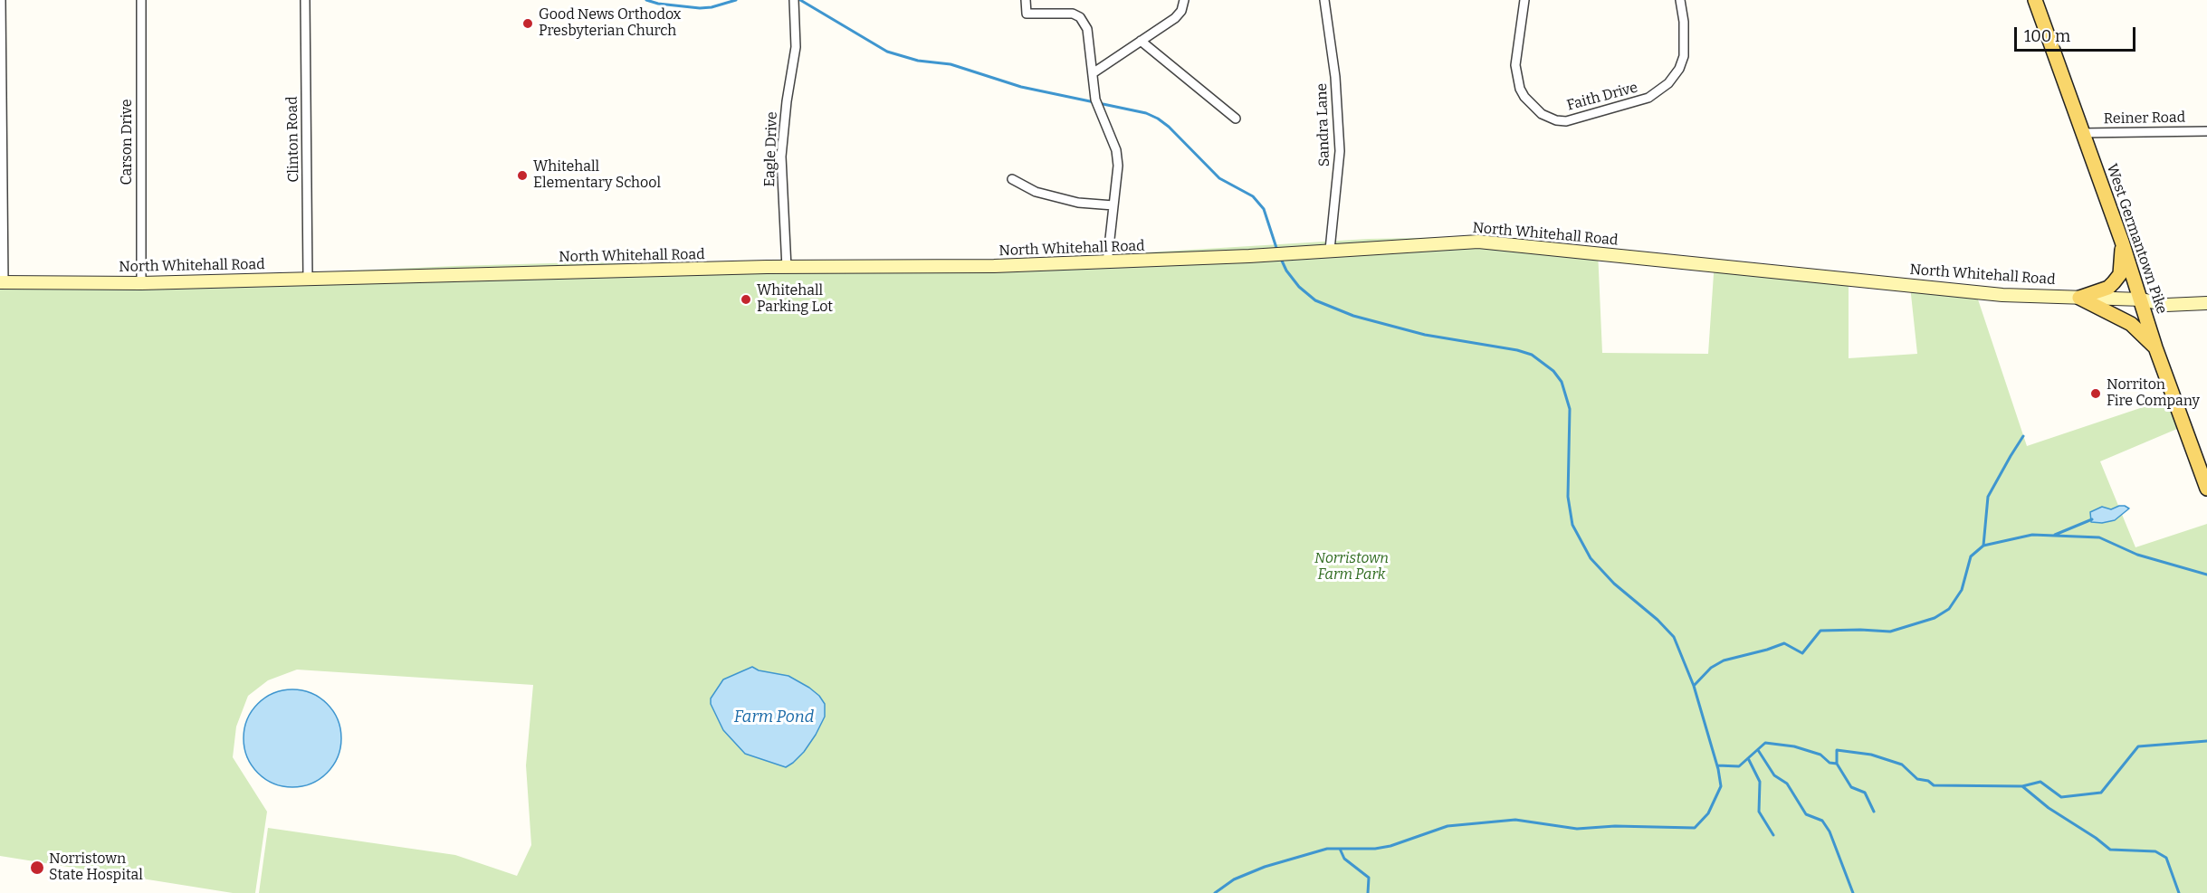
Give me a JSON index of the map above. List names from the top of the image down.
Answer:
{
  "streets": {
    "main road": ["North Whitehall Road", "West Germantown Pike"],
    "street": [
      "Faith Drive",
      "Reiner Road",
      "Sandra Lane",
      "Clinton Road",
      "Carson Drive",
      "Eagle Drive"
    ]
  },
  "crossings": [
    ["Reiner Road", "West Germantown Pike"],
    ["Sandra Lane", "North Whitehall Road"],
    ["Clinton Road", "North Whitehall Road"],
    ["Carson Drive", "North Whitehall Road"],
    ["Eagle Drive", "North Whitehall Road"],
    ["North Whitehall Road", "West Germantown Pike"]
  ],
  "water": ["Farm Pond"],
  "parks": ["Norristown Farm Park"],
  "places": [
    "Good News Orthodox Presbyterian Church",
    "Whitehall Elementary School",
    "Whitehall Parking Lot",
    "Norriton Fire Company",
    "Norristown State Hospital"
  ],
  "scale_bar": "100 m"
}
